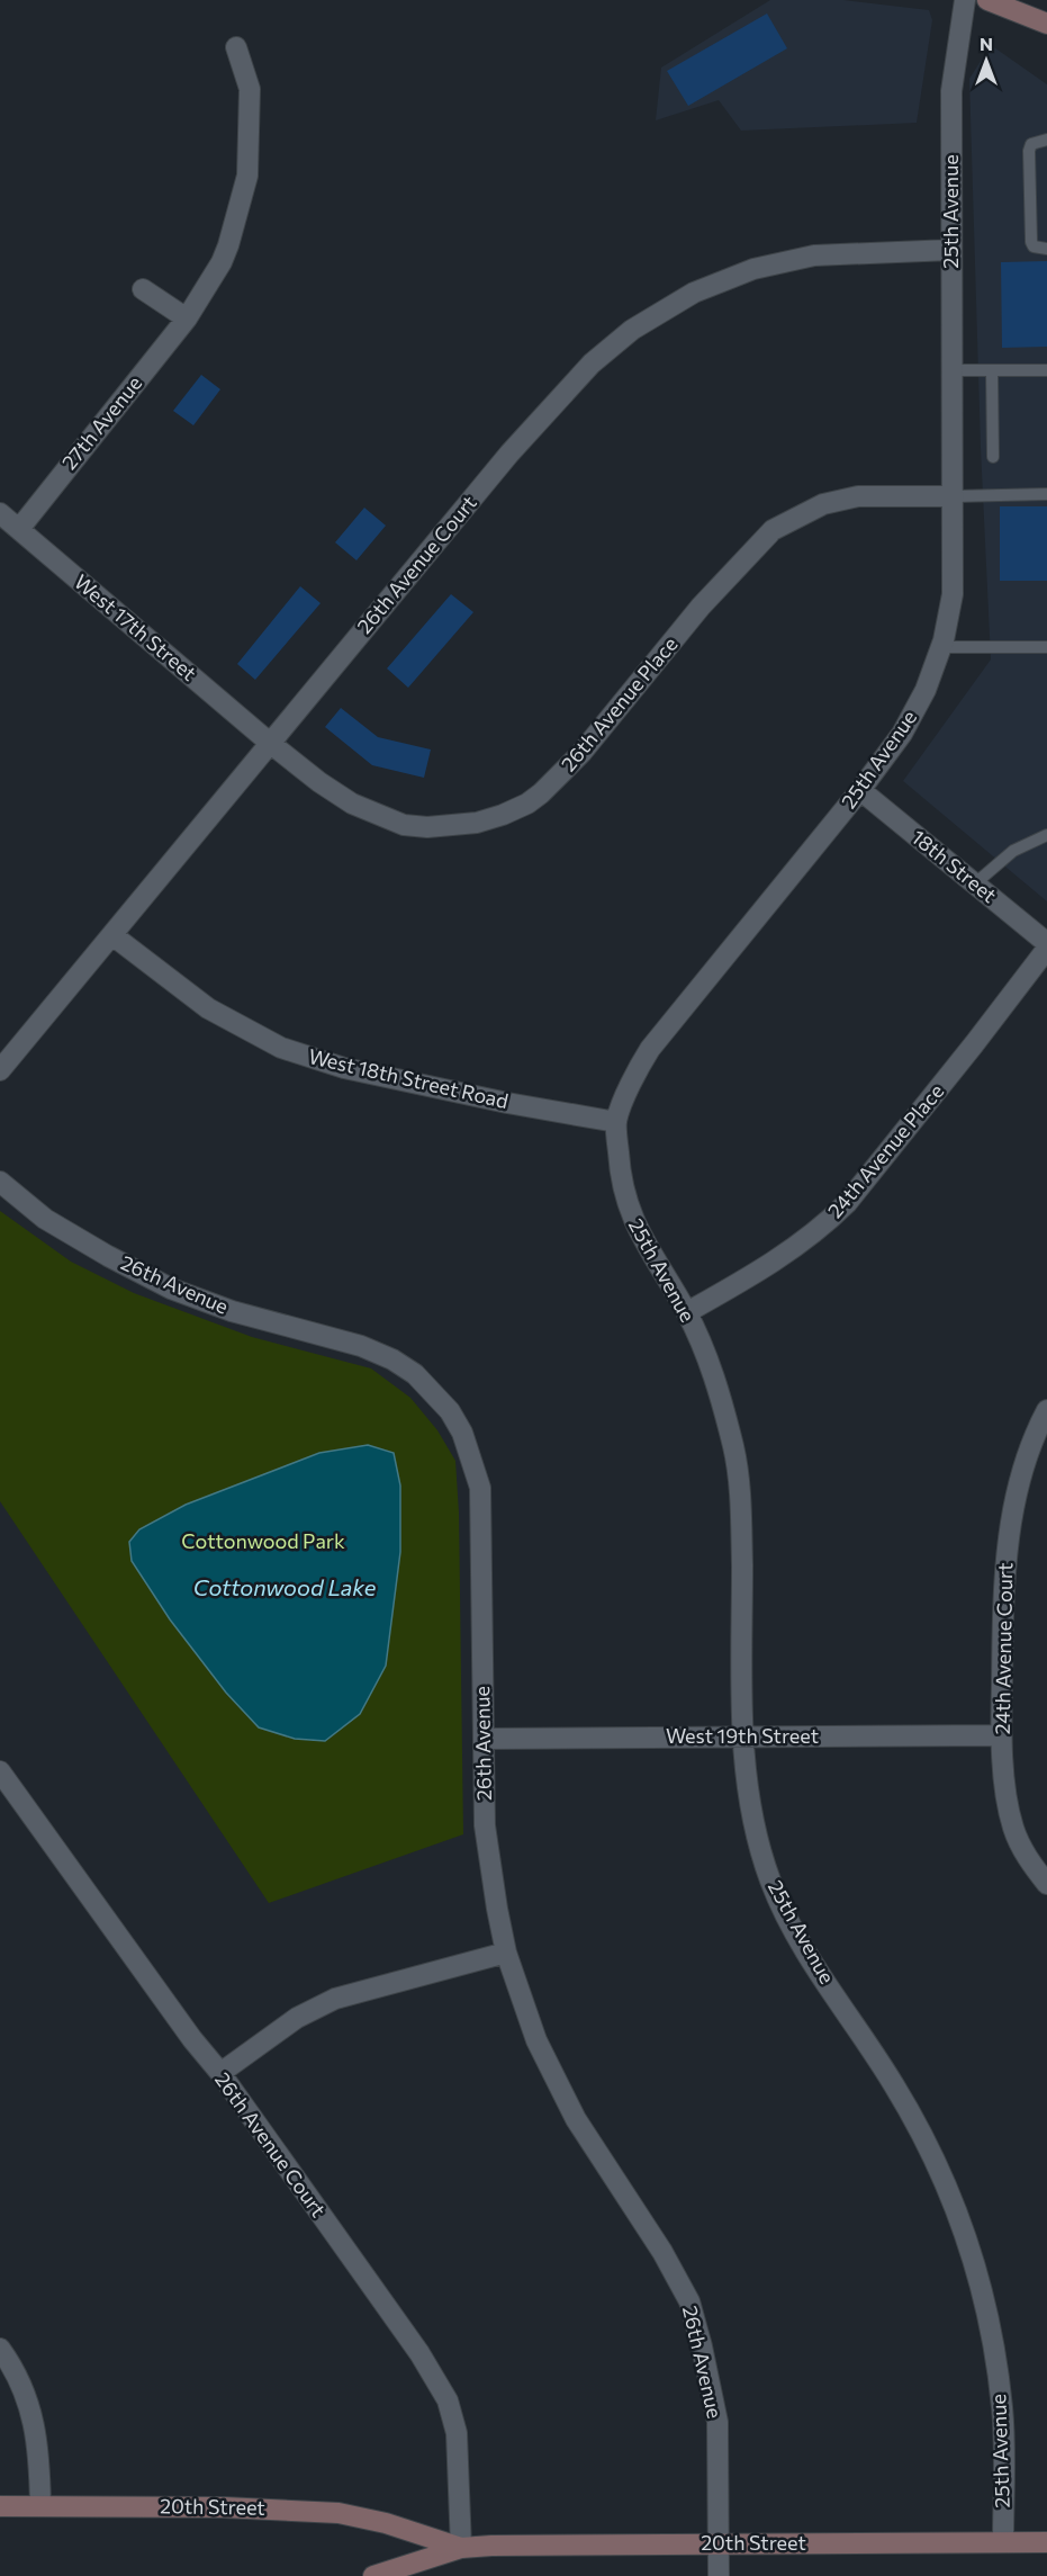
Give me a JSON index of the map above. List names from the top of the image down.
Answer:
{
  "streets": {
    "main road": ["20th Street"],
    "street": [
      "25th Avenue",
      "27th Avenue",
      "26th Avenue Court",
      "West 17th Street",
      "26th Avenue Place",
      "18th Street",
      "West 18th Street Road",
      "24th Avenue Place",
      "26th Avenue",
      "24th Avenue Court",
      "West 19th Street"
    ]
  },
  "crossings": [
    ["25th Avenue", "26th Avenue Court"],
    ["25th Avenue", "26th Avenue Place"],
    ["25th Avenue", "18th Street"],
    ["25th Avenue", "West 18th Street Road"],
    ["25th Avenue", "24th Avenue Place"],
    ["25th Avenue", "West 19th Street"],
    ["25th Avenue", "20th Street"],
    ["27th Avenue", "West 17th Street"],
    ["26th Avenue Court", "West 17th Street"],
    ["26th Avenue Court", "26th Avenue Place"],
    ["26th Avenue Court", "West 18th Street Road"],
    ["26th Avenue Court", "20th Street"],
    ["West 17th Street", "26th Avenue Place"],
    ["26th Avenue", "West 19th Street"],
    ["26th Avenue", "20th Street"],
    ["24th Avenue Court", "West 19th Street"]
  ],
  "water": ["Cottonwood Lake"],
  "parks": ["Cottonwood Park"],
  "north": "top"
}
